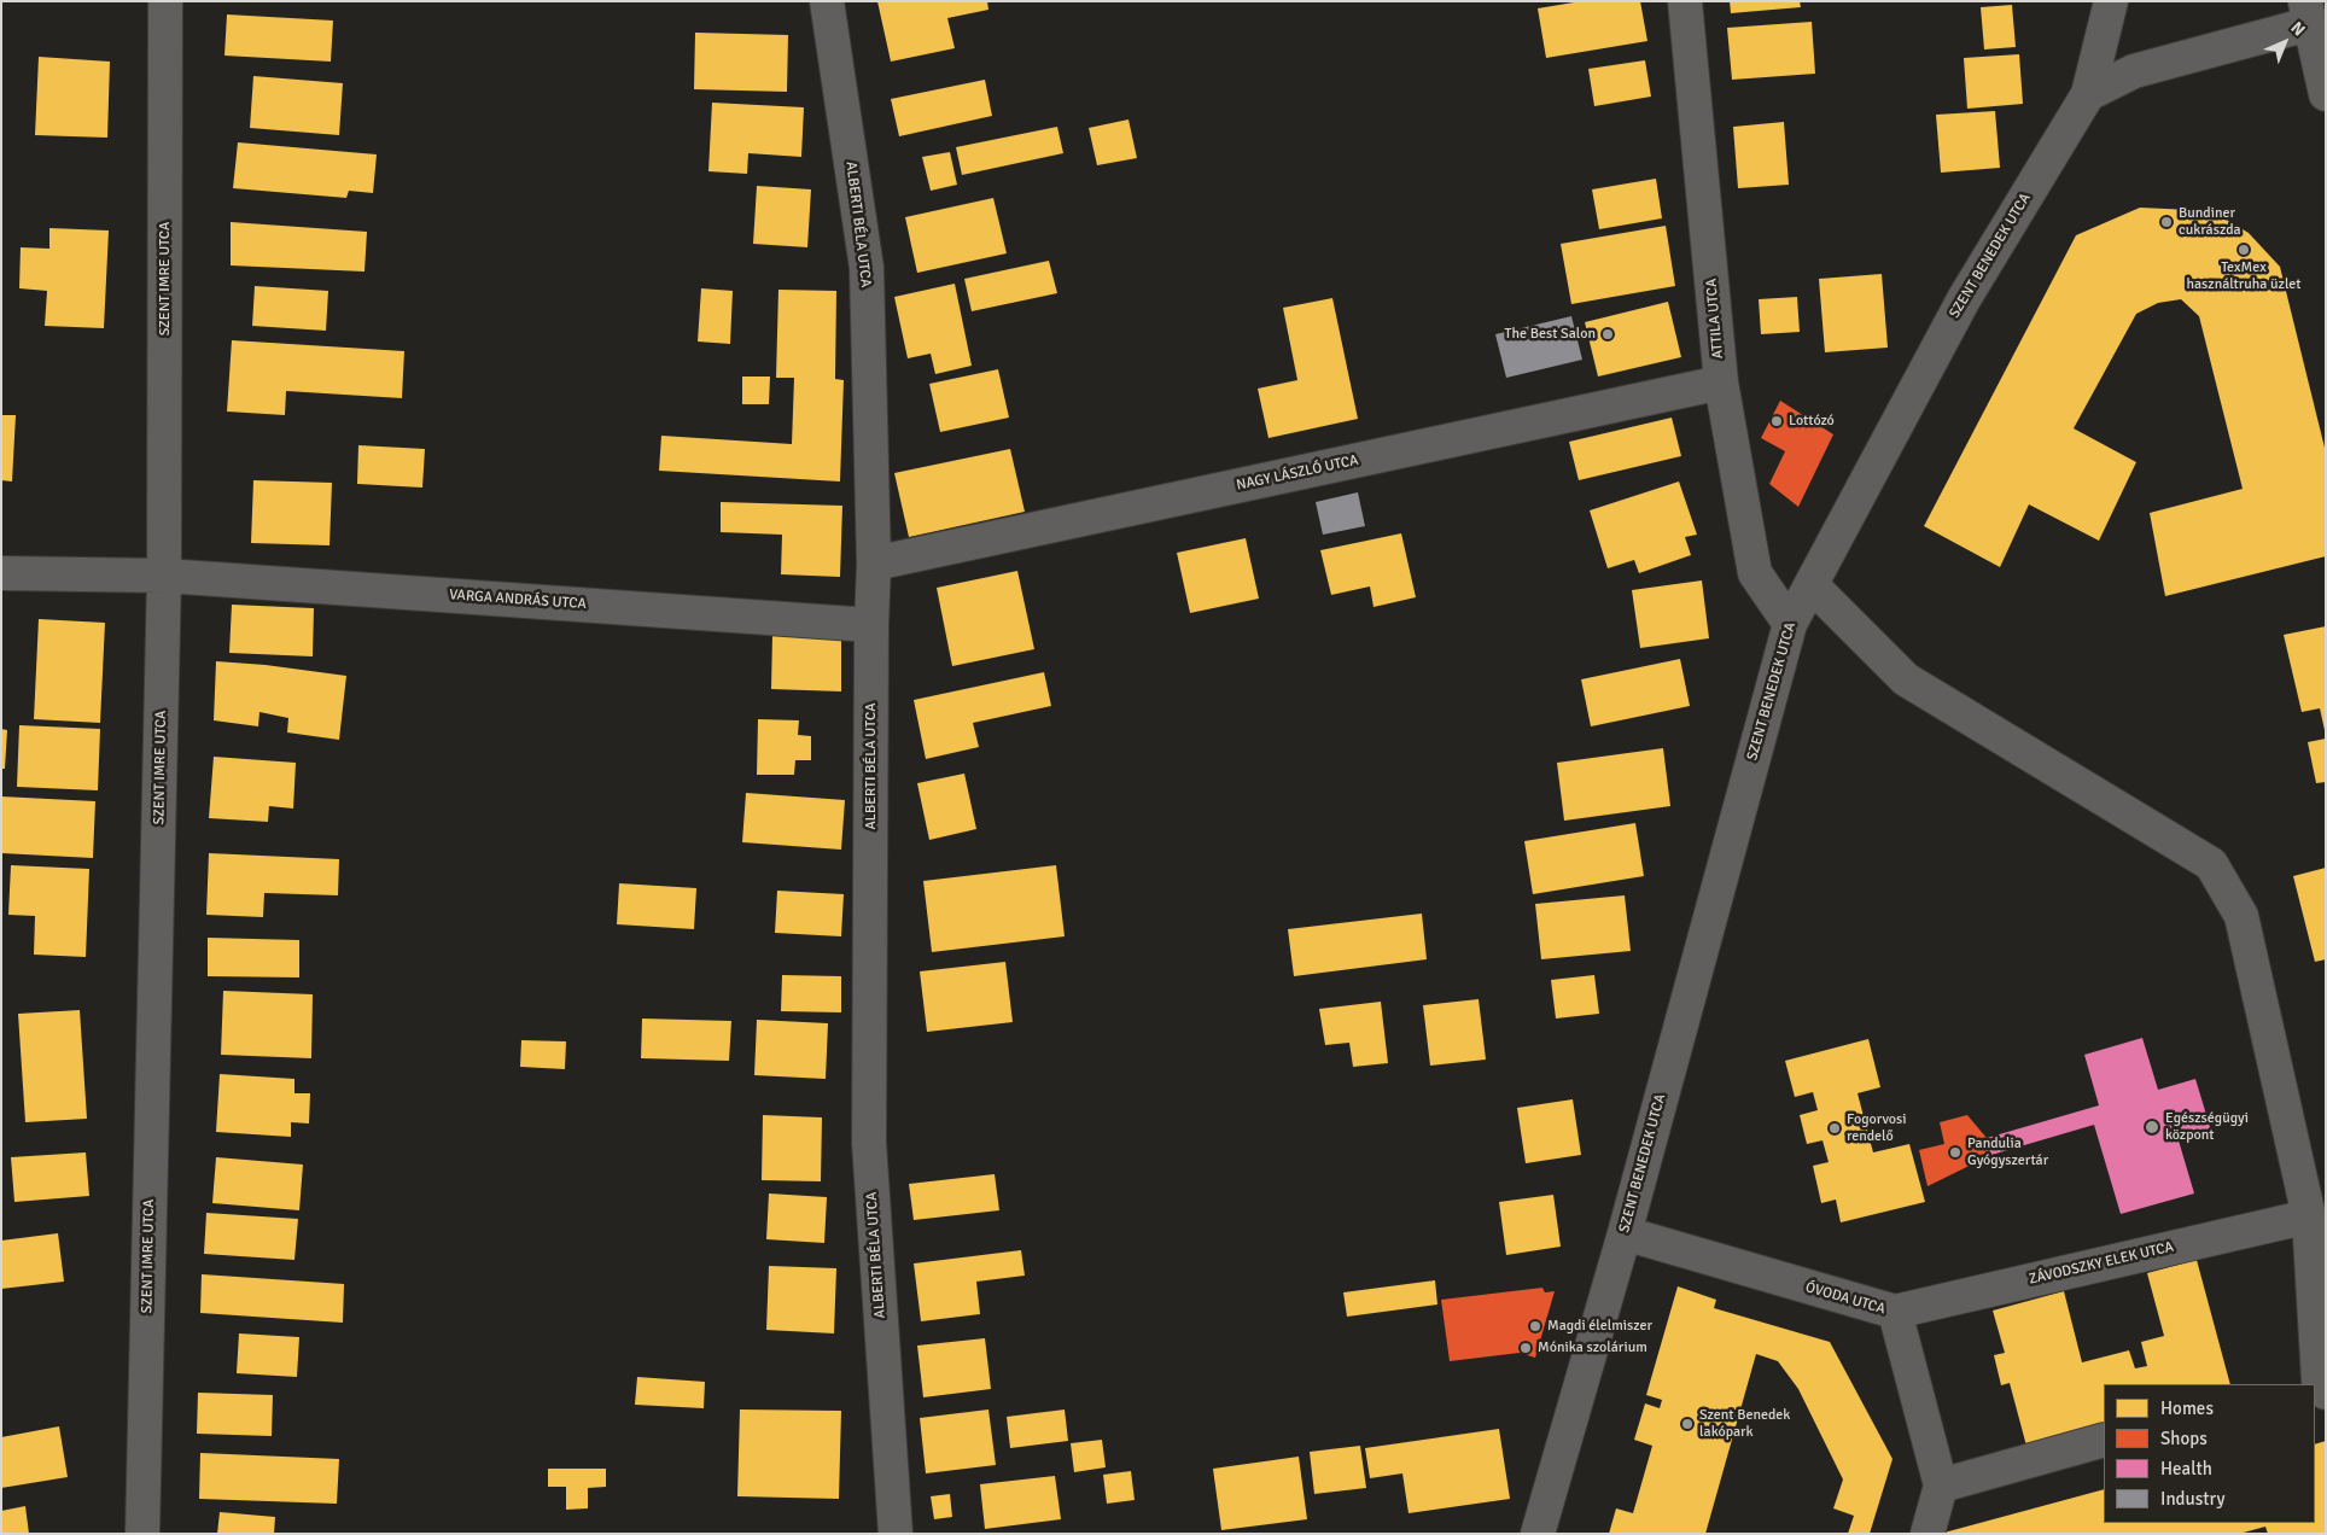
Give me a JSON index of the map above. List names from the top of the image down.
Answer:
{
  "streets": {
    "street": [
      "ALBERTI BÉLA UTCA",
      "SZENT BENEDEK UTCA",
      "SZENT IMRE UTCA",
      "ATTILA UTCA",
      "NAGY LÁSZLÓ UTCA",
      "VARGA ANDRÁS UTCA",
      "ZÁVODSZKY ELEK UTCA",
      "ÓVODA UTCA"
    ]
  },
  "crossings": [
    ["ALBERTI BÉLA UTCA", "NAGY LÁSZLÓ UTCA"],
    ["ALBERTI BÉLA UTCA", "VARGA ANDRÁS UTCA"],
    ["SZENT BENEDEK UTCA", "ATTILA UTCA"],
    ["SZENT BENEDEK UTCA", "ÓVODA UTCA"],
    ["SZENT IMRE UTCA", "VARGA ANDRÁS UTCA"],
    ["ATTILA UTCA", "NAGY LÁSZLÓ UTCA"],
    ["ZÁVODSZKY ELEK UTCA", "ÓVODA UTCA"]
  ],
  "places": [
    "Bundiner cukrászda",
    "TexMex használtruha üzlet",
    "The Best Salon",
    "Lottózó",
    "Egészségügyi központ",
    "Fogorvosi rendelő",
    "Pandulia Gyógyszertár",
    "Magdi élelmiszer",
    "Mónika szolárium",
    "Szent Benedek lakópark"
  ],
  "legend": [
    "Homes",
    "Shops",
    "Health",
    "Industry"
  ],
  "north": "top right"
}
